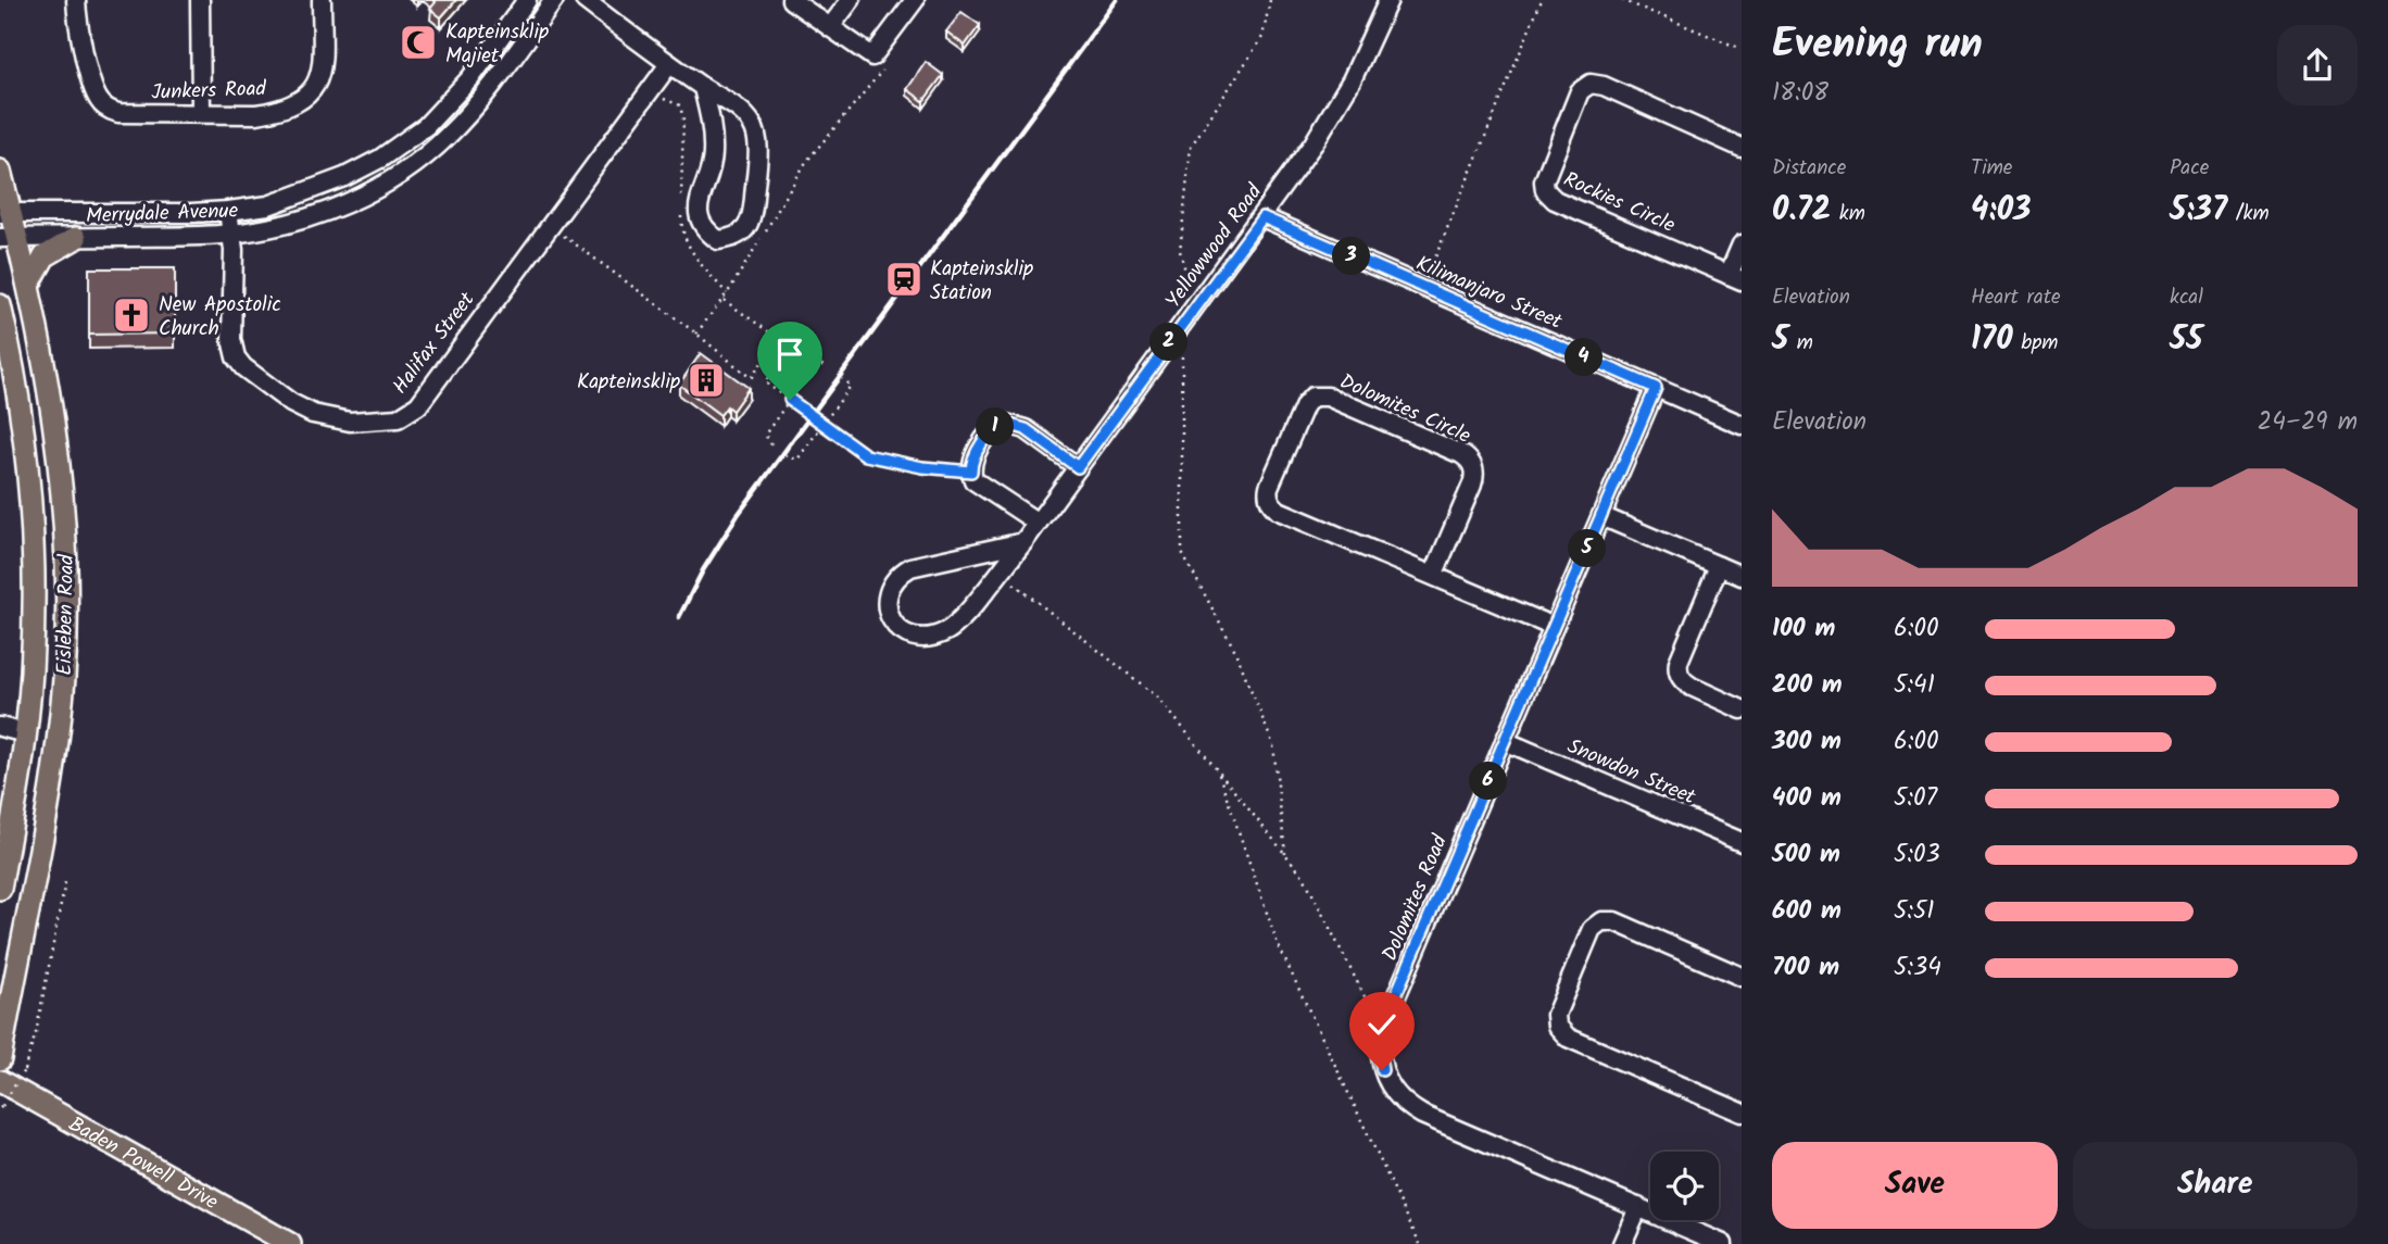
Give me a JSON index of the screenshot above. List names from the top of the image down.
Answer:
{
  "streets": {
    "main road": ["Eisleben Road", "Baden Powell Drive"],
    "street": [
      "Junkers Road",
      "Rockies Circle",
      "Merrydale Avenue",
      "Yellowwood Road",
      "Kilimanjaro Street",
      "Halifax Street",
      "Dolomites Circle",
      "Snowdon Street",
      "Dolomites Road"
    ]
  },
  "crossings": [
    ["Merrydale Avenue", "Halifax Street"],
    ["Merrydale Avenue", "Eisleben Road"],
    ["Yellowwood Road", "Kilimanjaro Street"],
    ["Kilimanjaro Street", "Dolomites Road"],
    ["Dolomites Circle", "Dolomites Road"],
    ["Snowdon Street", "Dolomites Road"]
  ],
  "places": {
    "mosque": ["Kapteinsklip Majiet"],
    "station": ["Kapteinsklip Station"],
    "church": ["New Apostolic Church"],
    "building": ["Kapteinsklip"]
  },
  "page": {
    "heading": ["Evening run", "18:08"],
    "stats": [
      ["Distance", "0.72 km"],
      ["Time", "4:03"],
      ["Pace", "5:37 /km"],
      ["Elevation", "5 m"],
      ["Heart rate", "170 bpm"],
      ["kcal", "55"]
    ],
    "pins": [
      "3",
      "2",
      "4",
      "1",
      "5",
      "6"
    ],
    "chart": ["Elevation", "24–29 m"],
    "list": [
      {
        "name": "100 m",
        "note": "6:00"
      },
      {
        "name": "200 m",
        "note": "5:41"
      },
      {
        "name": "300 m",
        "note": "6:00"
      },
      {
        "name": "400 m",
        "note": "5:07"
      },
      {
        "name": "500 m",
        "note": "5:03"
      },
      {
        "name": "600 m",
        "note": "5:51"
      },
      {
        "name": "700 m",
        "note": "5:34"
      }
    ],
    "buttons": ["Save", "Share"]
  }
}
